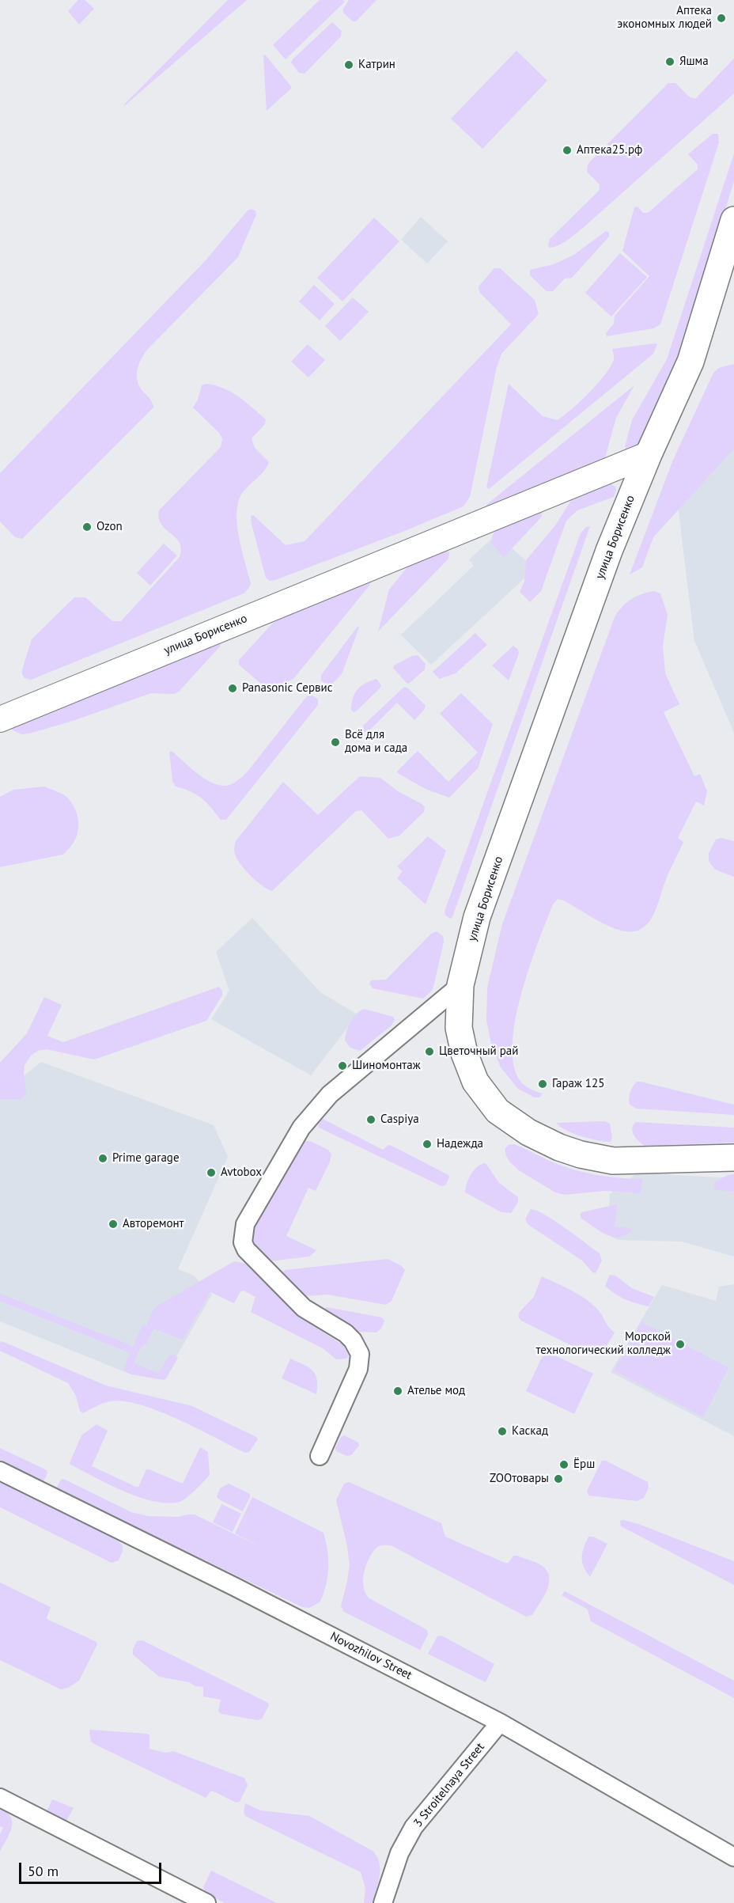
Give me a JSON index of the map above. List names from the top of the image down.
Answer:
{
  "streets": {
    "main road": ["улица Борисенко"],
    "street": ["Novozhilov Street", "3 Stroitelnaya Street"]
  },
  "crossings": [
    ["Novozhilov Street", "3 Stroitelnaya Street"]
  ],
  "places": [
    "Аптека экономных людей",
    "Яшма",
    "Катрин",
    "Аптека25.рф",
    "Ozon",
    "Panasonic Сервис",
    "Всё для дома и сада",
    "Цветочный рай",
    "Шиномонтаж",
    "Гараж 125",
    "Caspiya",
    "Надежда",
    "Prime garage",
    "Avtobox",
    "Авторемонт",
    "Морской технологический колледж",
    "Ателье мод",
    "Каскад",
    "Ёрш",
    "ZOOтовары"
  ],
  "scale_bar": "50 m"
}
